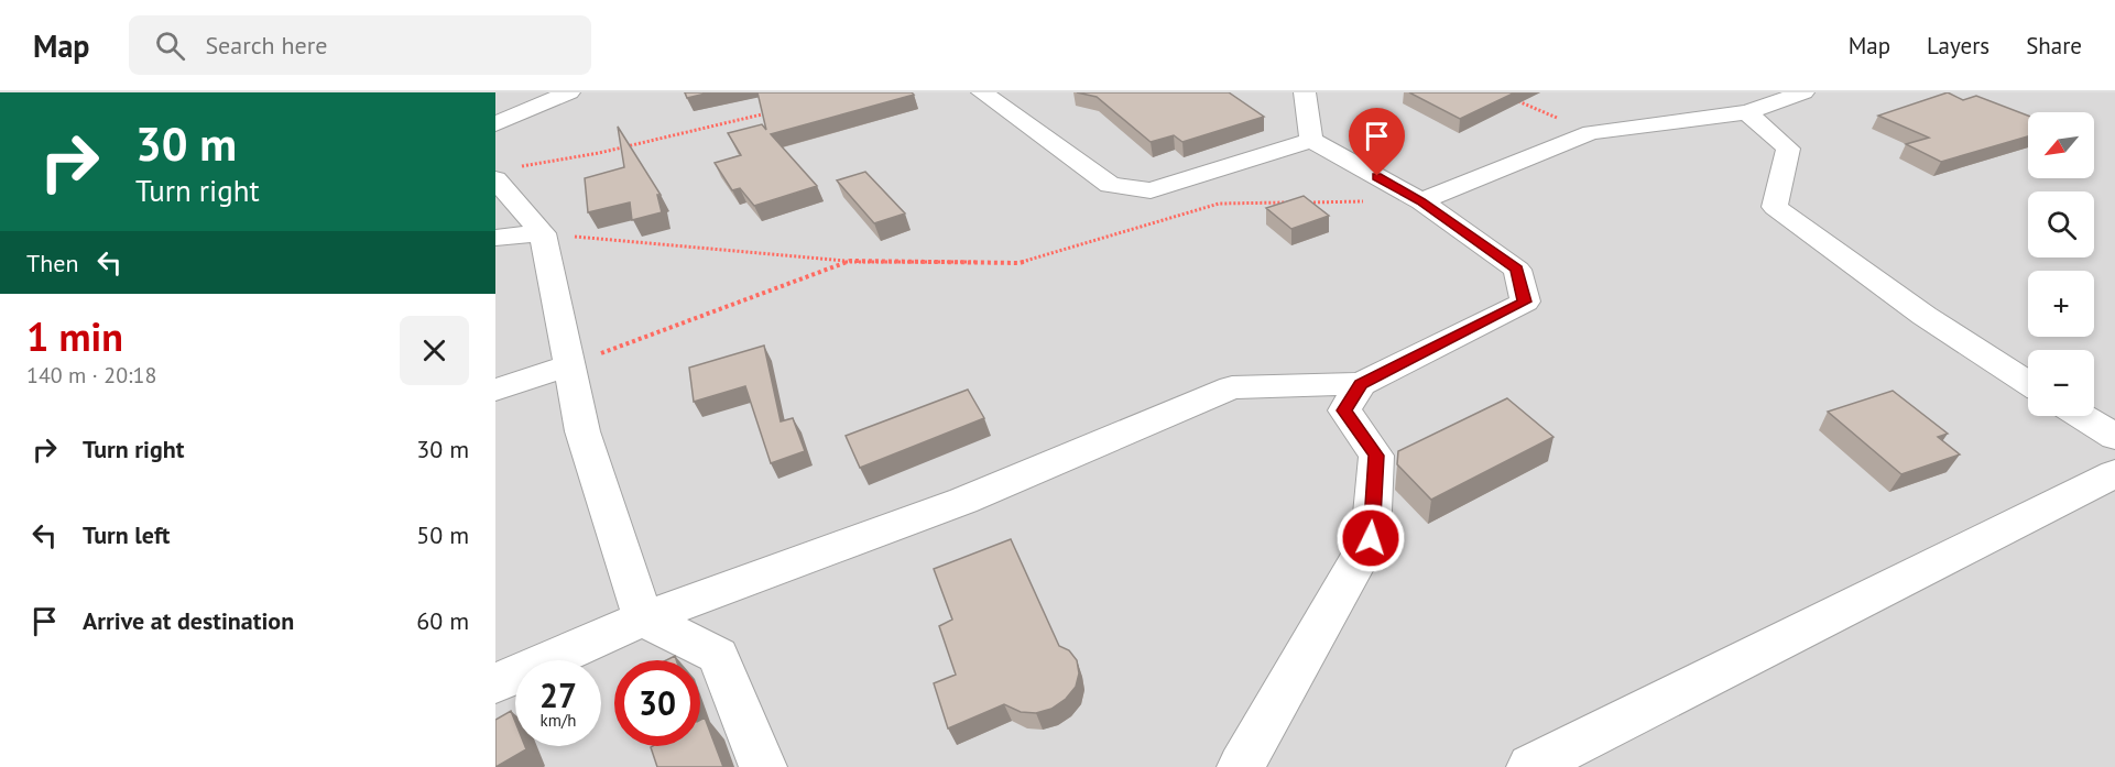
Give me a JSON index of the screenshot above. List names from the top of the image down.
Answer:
{
  "north": "bottom left",
  "page": {
    "header": "Map",
    "search": "Search here",
    "nav": ["Map", "Layers", "Share"],
    "turn": ["30 m", "Turn right"],
    "map_buttons": ["+", "−"],
    "then": "Then",
    "heading": ["1 min", "140 m · 20:18"],
    "list": [
      {
        "name": "Turn right",
        "value": "30 m"
      },
      {
        "name": "Turn left",
        "value": "50 m"
      },
      {
        "name": "Arrive at destination",
        "value": "60 m"
      }
    ],
    "speed": "27 km/h",
    "limit": "30"
  }
}
